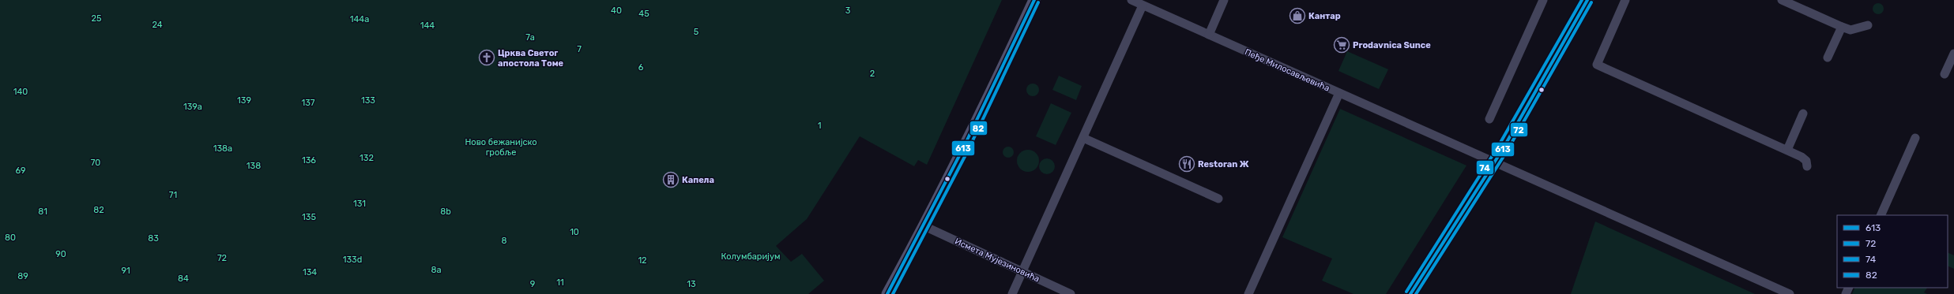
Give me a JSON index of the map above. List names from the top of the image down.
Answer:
{
  "streets": {
    "street": ["Пеђе Милосављевића", "Исмета Мујезиновића"]
  },
  "parks": [
    "40",
    "3",
    "45",
    "25",
    "144a",
    "24",
    "144",
    "5",
    "7a",
    "7",
    "6",
    "2",
    "140",
    "139",
    "133",
    "137",
    "139a",
    "1",
    "Ново бежанијско гробље",
    "138a",
    "132",
    "136",
    "70",
    "138",
    "69",
    "71",
    "131",
    "82",
    "81",
    "8b",
    "135",
    "10",
    "80",
    "83",
    "8",
    "90",
    "Колумбаријум",
    "72",
    "133d",
    "12",
    "8a",
    "91",
    "134",
    "89",
    "84",
    "11",
    "9",
    "13"
  ],
  "places": {
    "shop": ["Кантар"],
    "supermarket": ["Prodavnica Sunce"],
    "church": ["Црква Светог апостола Томе"],
    "restaurant": ["Restoran Ж"],
    "building": ["Капела"]
  },
  "lines": [
    "transit line 613",
    "transit line 74",
    "transit line 72",
    "transit line 82"
  ],
  "legend": [
    "613",
    "72",
    "74",
    "82"
  ]
}
